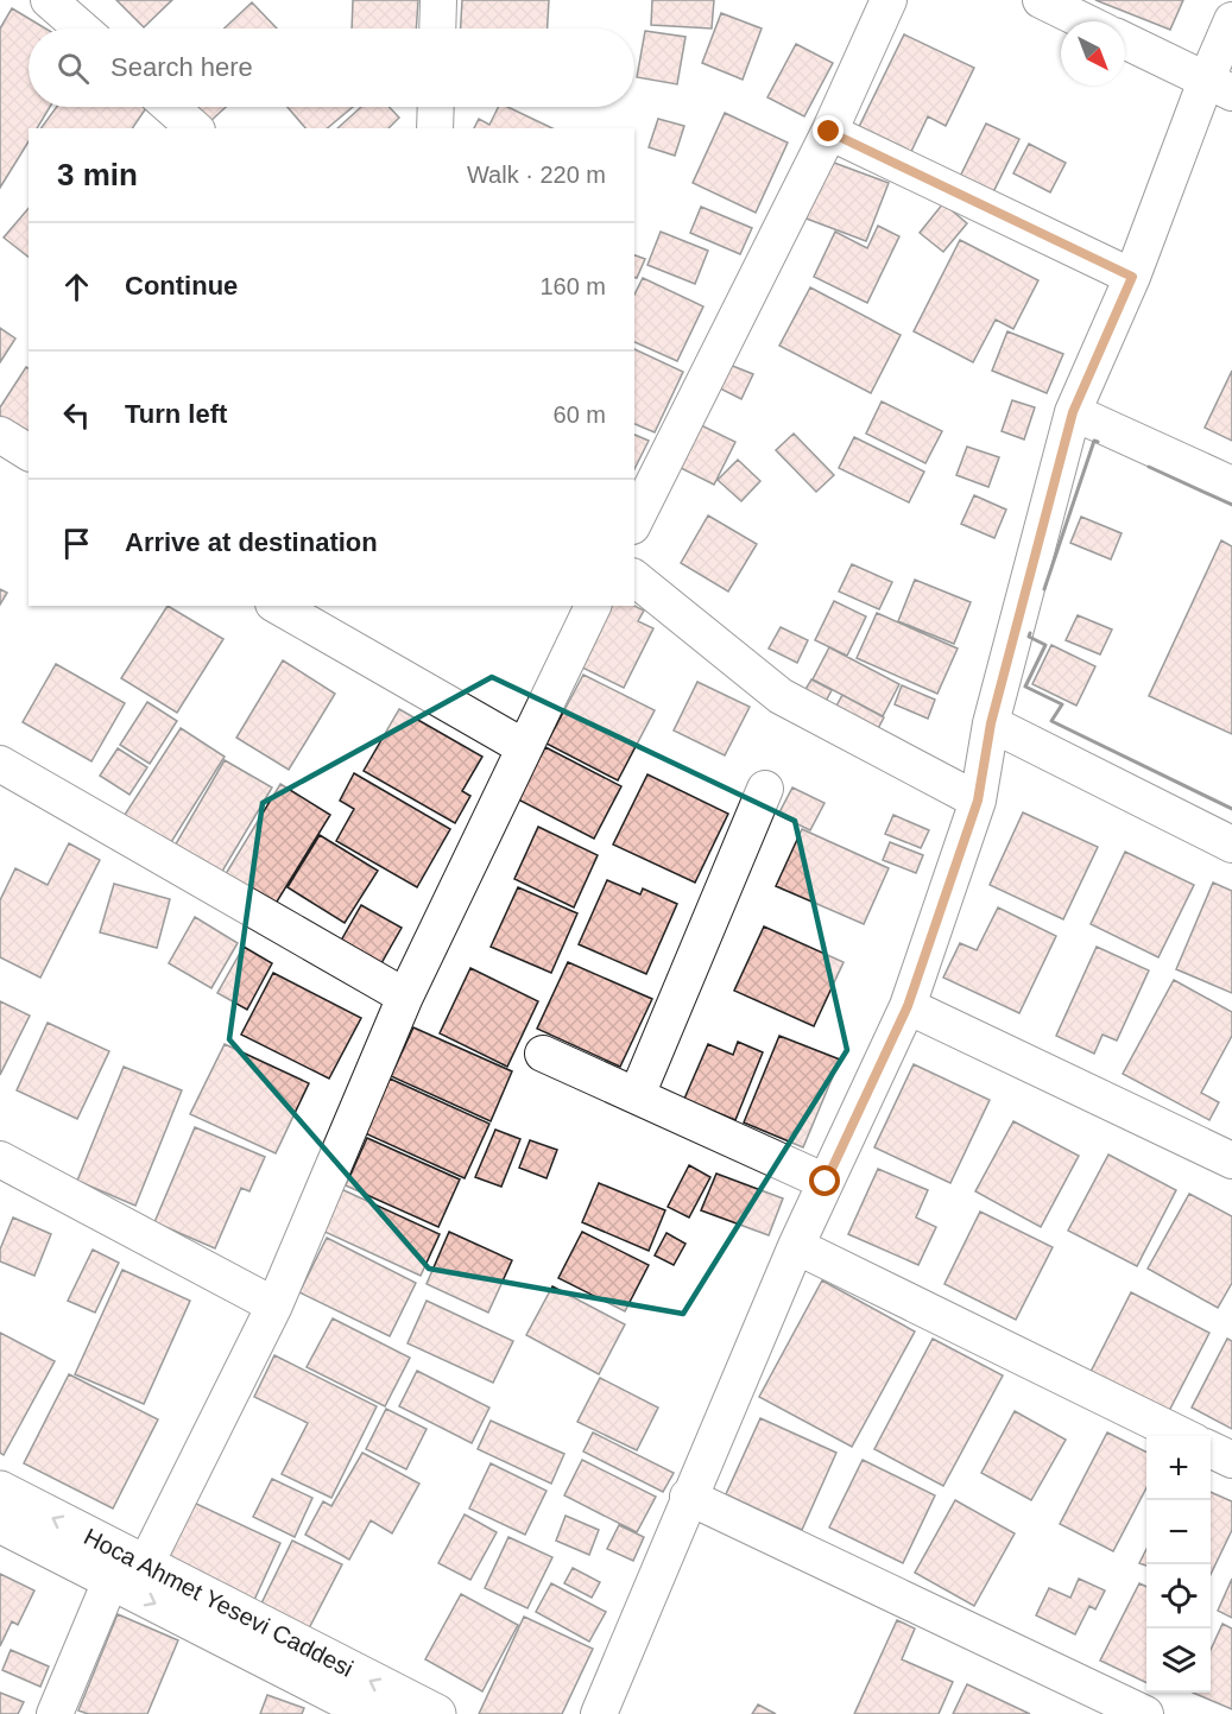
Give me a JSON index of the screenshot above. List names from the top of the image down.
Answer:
{
  "streets": {
    "street": ["Hoca Ahmet Yesevi Caddesi"]
  },
  "north": "bottom right",
  "page": {
    "search": "Search here",
    "heading": ["3 min", "Walk · 220 m"],
    "list": [
      ["Continue", "160 m"],
      ["Turn left", "60 m"],
      "Arrive at destination"
    ],
    "map_buttons": ["+", "−"]
  }
}
